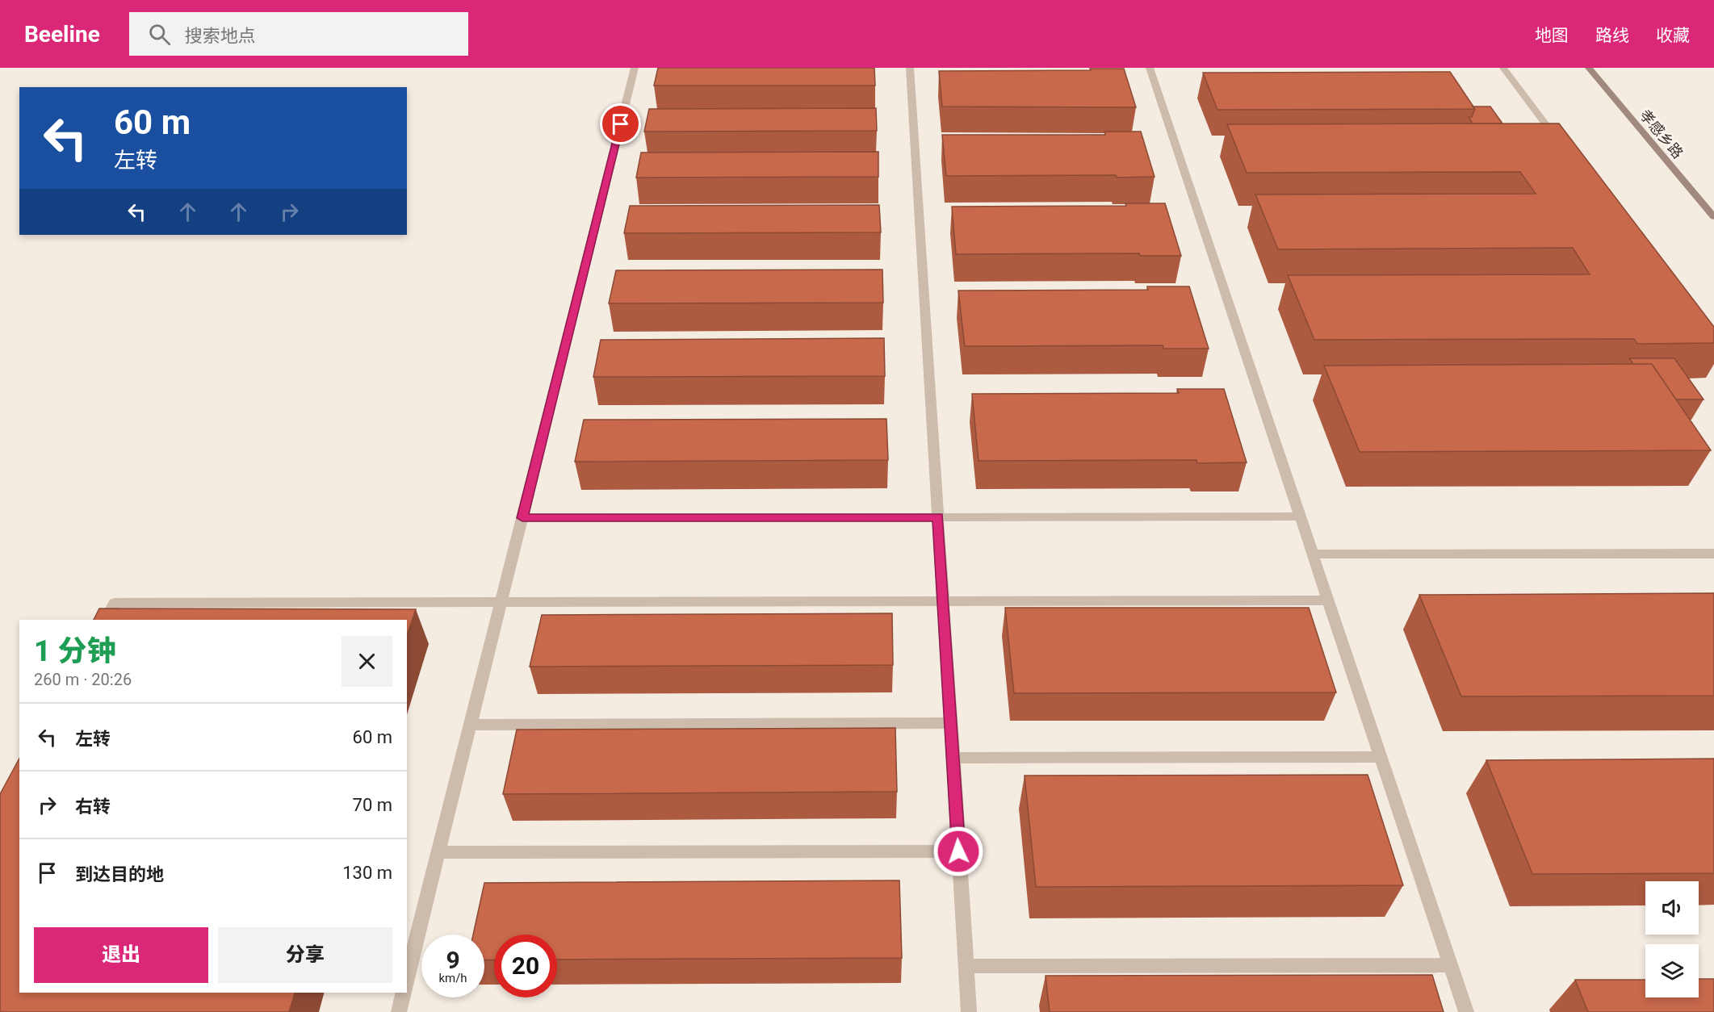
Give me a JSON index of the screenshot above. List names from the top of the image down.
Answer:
{
  "streets": {
    "main road": ["孝感乡路"]
  },
  "page": {
    "header": "Beeline",
    "search": "搜索地点",
    "nav": ["地图", "路线", "收藏"],
    "turn": ["60 m", "左转"],
    "heading": ["1 分钟", "260 m · 20:26"],
    "list": [
      {
        "name": "左转",
        "value": "60 m"
      },
      {
        "name": "右转",
        "value": "70 m"
      },
      {
        "name": "到达目的地",
        "value": "130 m"
      }
    ],
    "buttons": ["退出", "分享"],
    "speed": "9 km/h",
    "limit": "20"
  }
}
